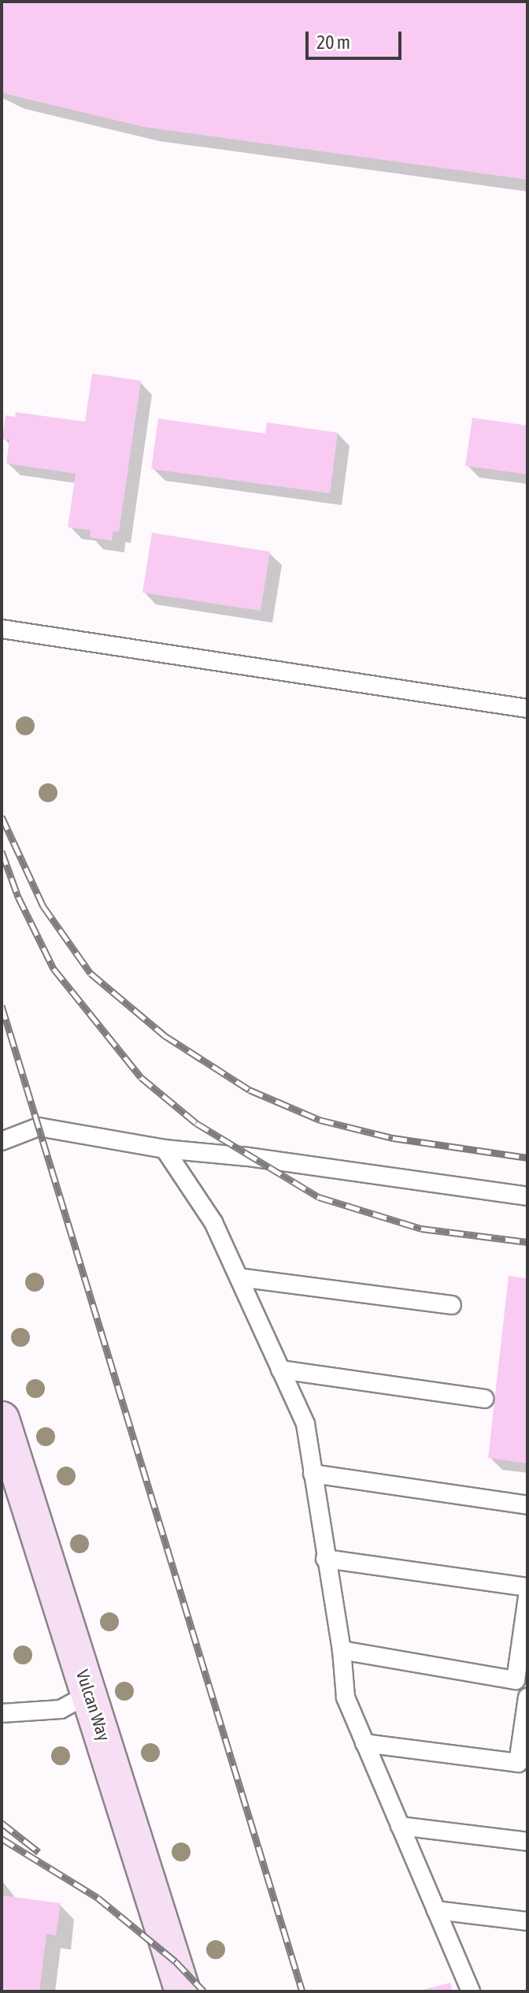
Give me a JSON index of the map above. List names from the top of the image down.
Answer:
{
  "streets": {
    "street": ["Vulcan Way"]
  },
  "scale_bar": "20 m"
}
